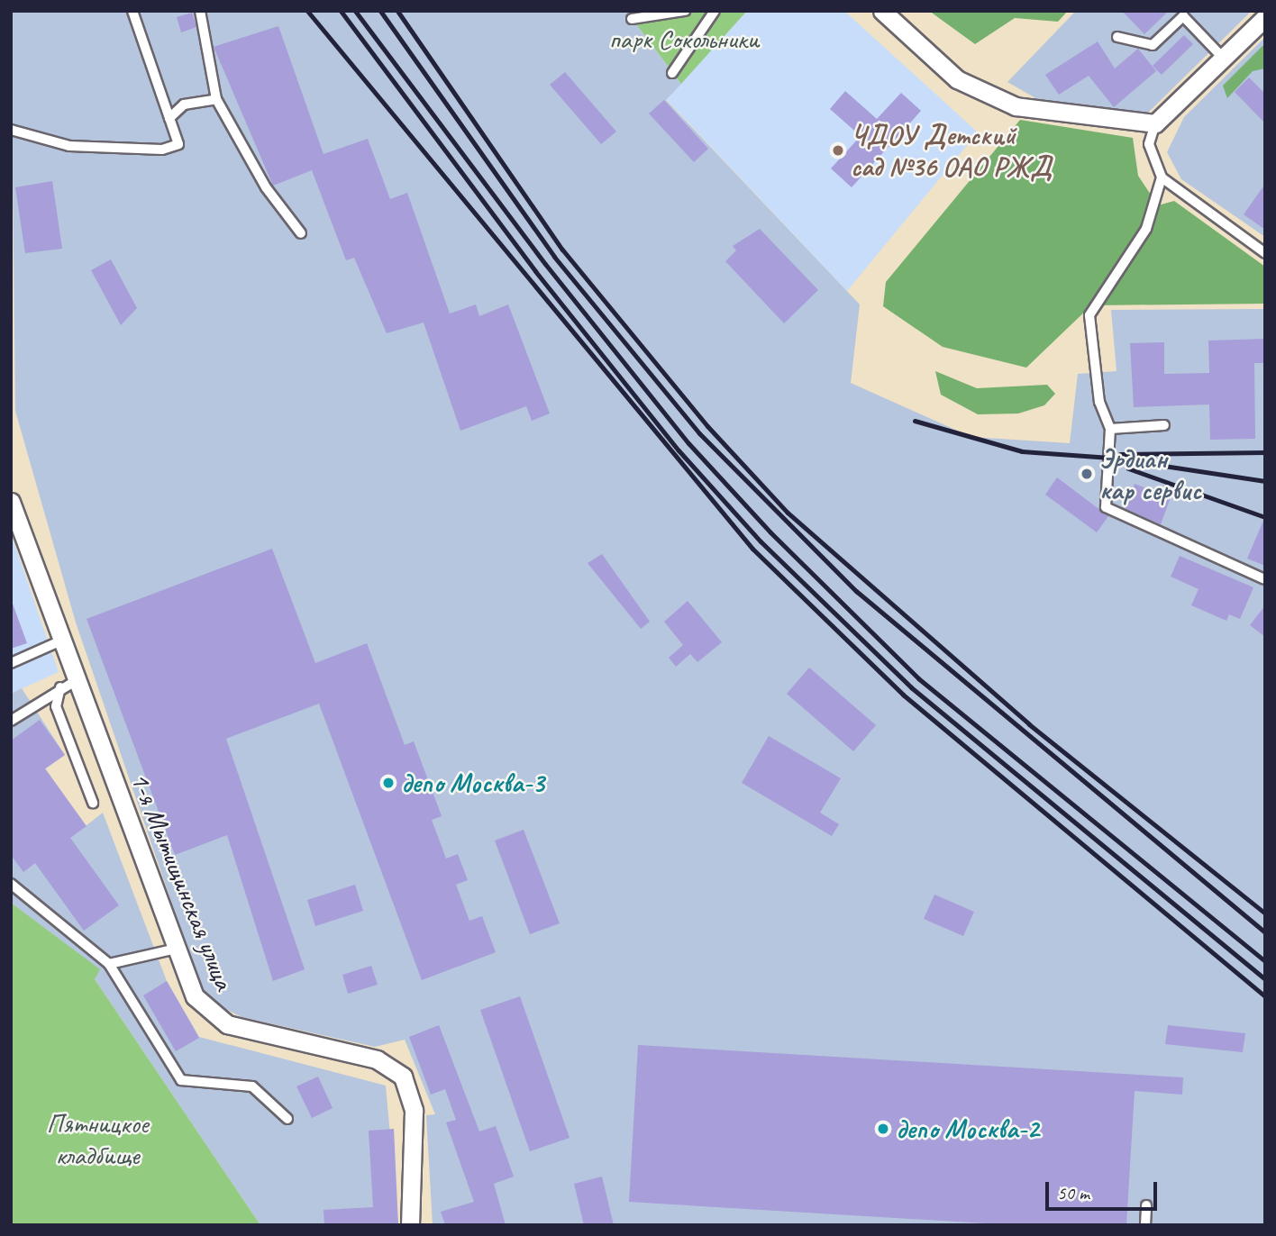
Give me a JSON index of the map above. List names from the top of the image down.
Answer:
{
  "streets": {
    "street": ["1-я Мытищинская улица"]
  },
  "parks": ["парк Сокольники", "Пятницкое кладбище"],
  "places": [
    "ЧДОУ Детский сад №36 ОАО РЖД",
    "Эрдиан кар сервис",
    "депо Москва-3",
    "депо Москва-2"
  ],
  "scale_bar": "50 m"
}
